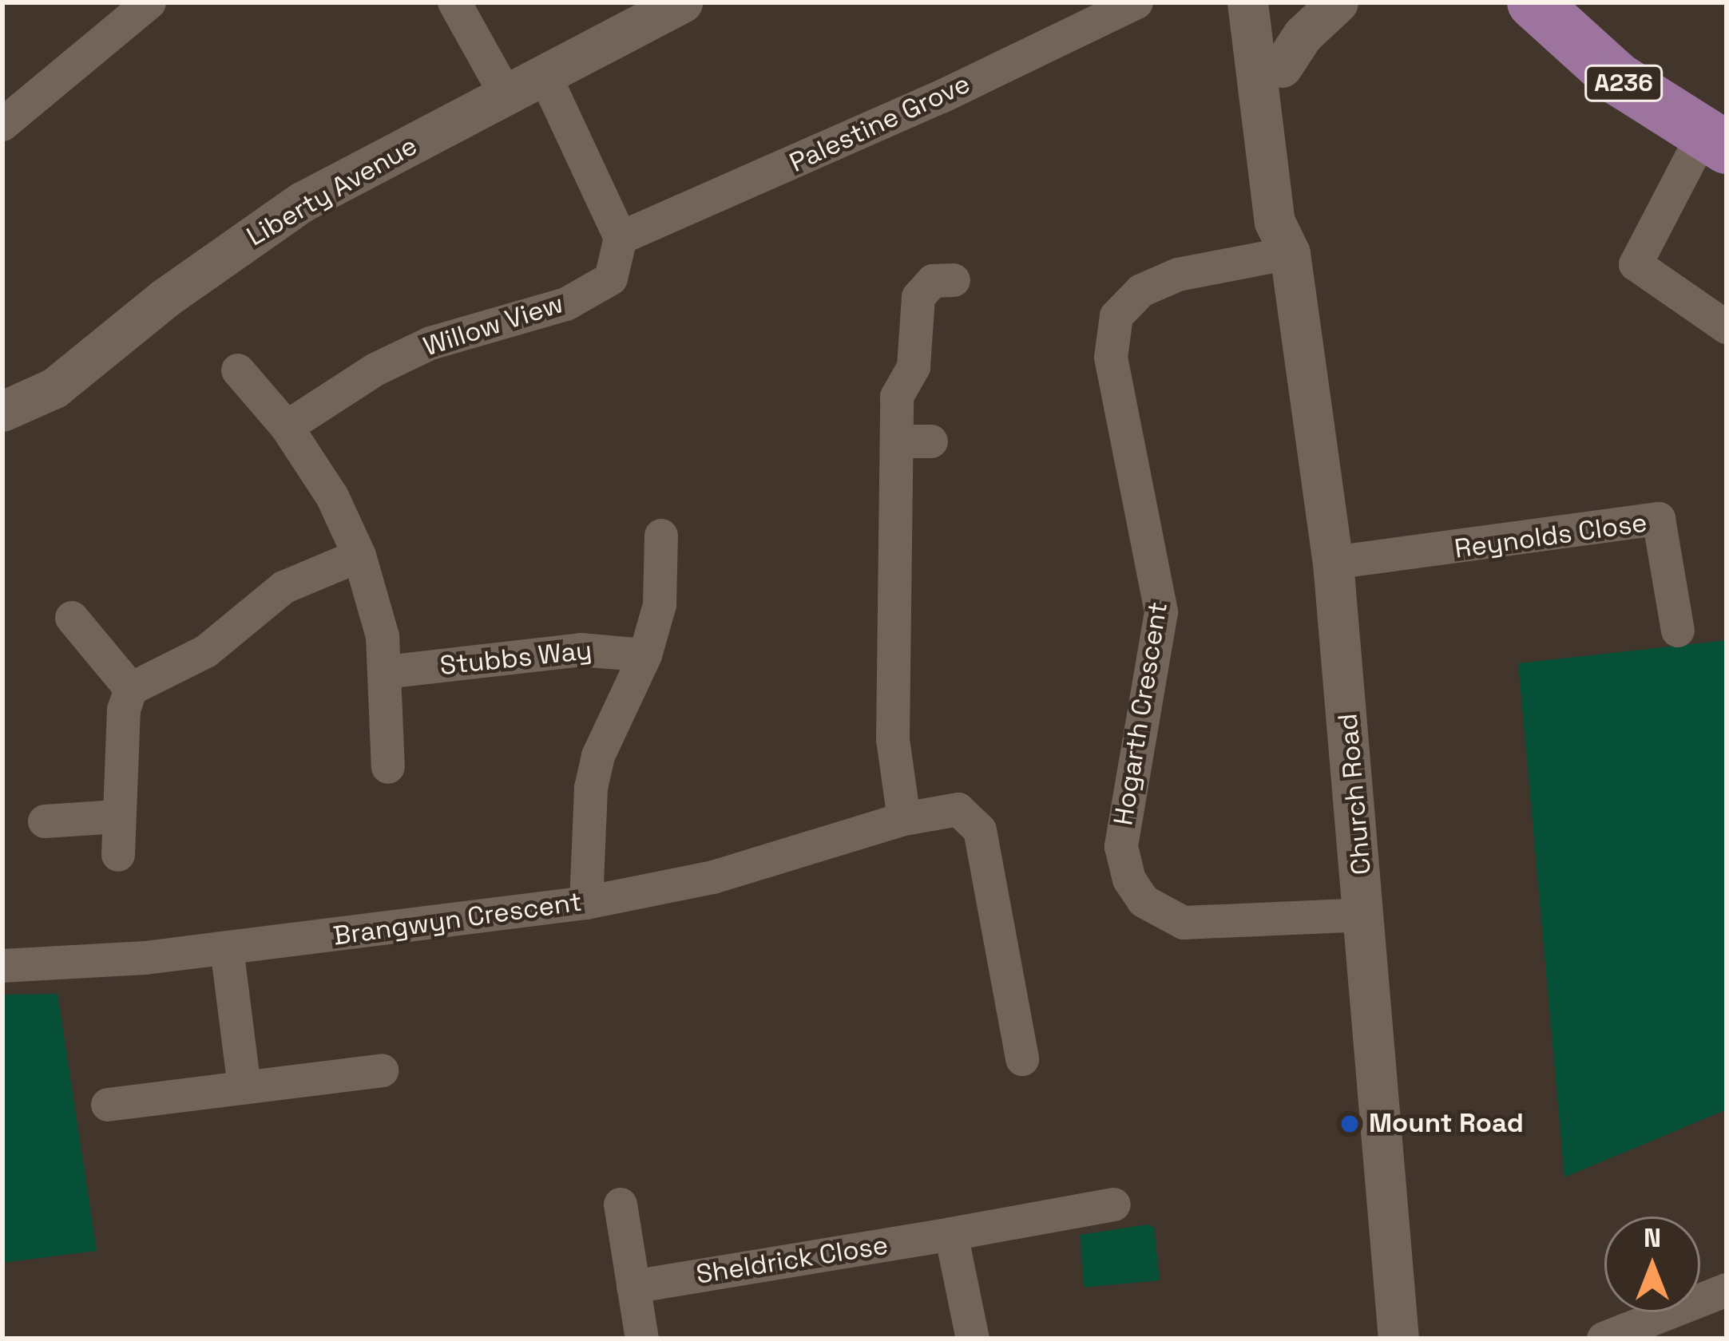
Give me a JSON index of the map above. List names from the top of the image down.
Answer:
{
  "streets": {
    "main road": ["A236"],
    "street": [
      "Palestine Grove",
      "Liberty Avenue",
      "Willow View",
      "Reynolds Close",
      "Stubbs Way",
      "Hogarth Crescent",
      "Church Road",
      "Brangwyn Crescent",
      "Sheldrick Close"
    ]
  },
  "crossings": [
    ["Palestine Grove", "Willow View"],
    ["Reynolds Close", "Church Road"],
    ["Hogarth Crescent", "Church Road"]
  ],
  "places": ["Mount Road"],
  "north": "top"
}
